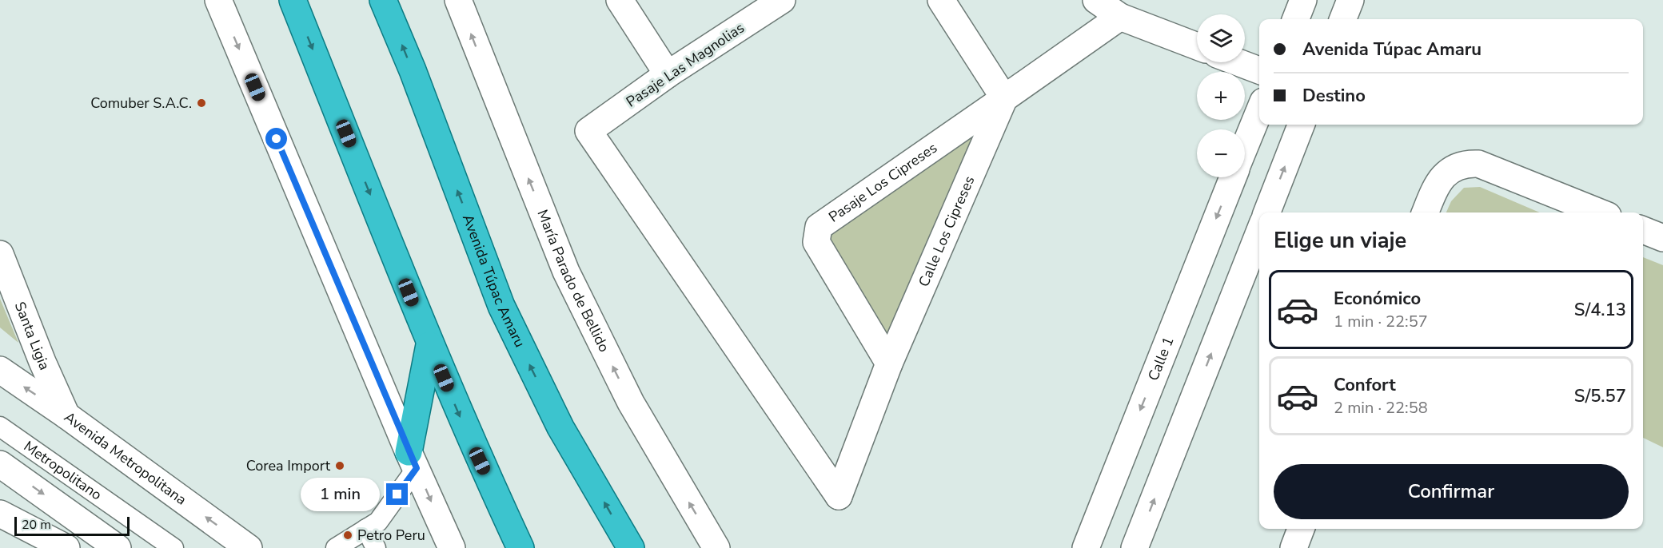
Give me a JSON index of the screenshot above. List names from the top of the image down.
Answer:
{
  "streets": {
    "highway": ["Avenida Túpac Amaru"],
    "street": [
      "Pasaje Las Magnolias",
      "Pasaje Los Cipreses",
      "Calle Los Cipreses",
      "María Parado de Bellido",
      "Santa Ligia",
      "Calle 1",
      "Avenida Metropolitana"
    ],
    "lane": ["Metropolitano"]
  },
  "crossings": [
    ["Pasaje Las Magnolias", "Calle Los Cipreses"],
    ["Pasaje Los Cipreses", "Calle Los Cipreses"],
    ["Santa Ligia", "Avenida Metropolitana"]
  ],
  "places": ["Comuber S.A.C.", "Corea Import", "Petro Peru"],
  "scale_bar": "20 m",
  "page": {
    "map_buttons": ["+", "−"],
    "banner": ["Avenida Túpac Amaru", "Destino"],
    "heading": "Elige un viaje",
    "list": [
      {
        "name": "Económico",
        "note": "1 min · 22:57",
        "value": "S/4.13"
      },
      {
        "name": "Confort",
        "note": "2 min · 22:58",
        "value": "S/5.57"
      }
    ],
    "buttons": "Confirmar",
    "bubble": "1 min",
    "scale": "20 m"
  }
}
